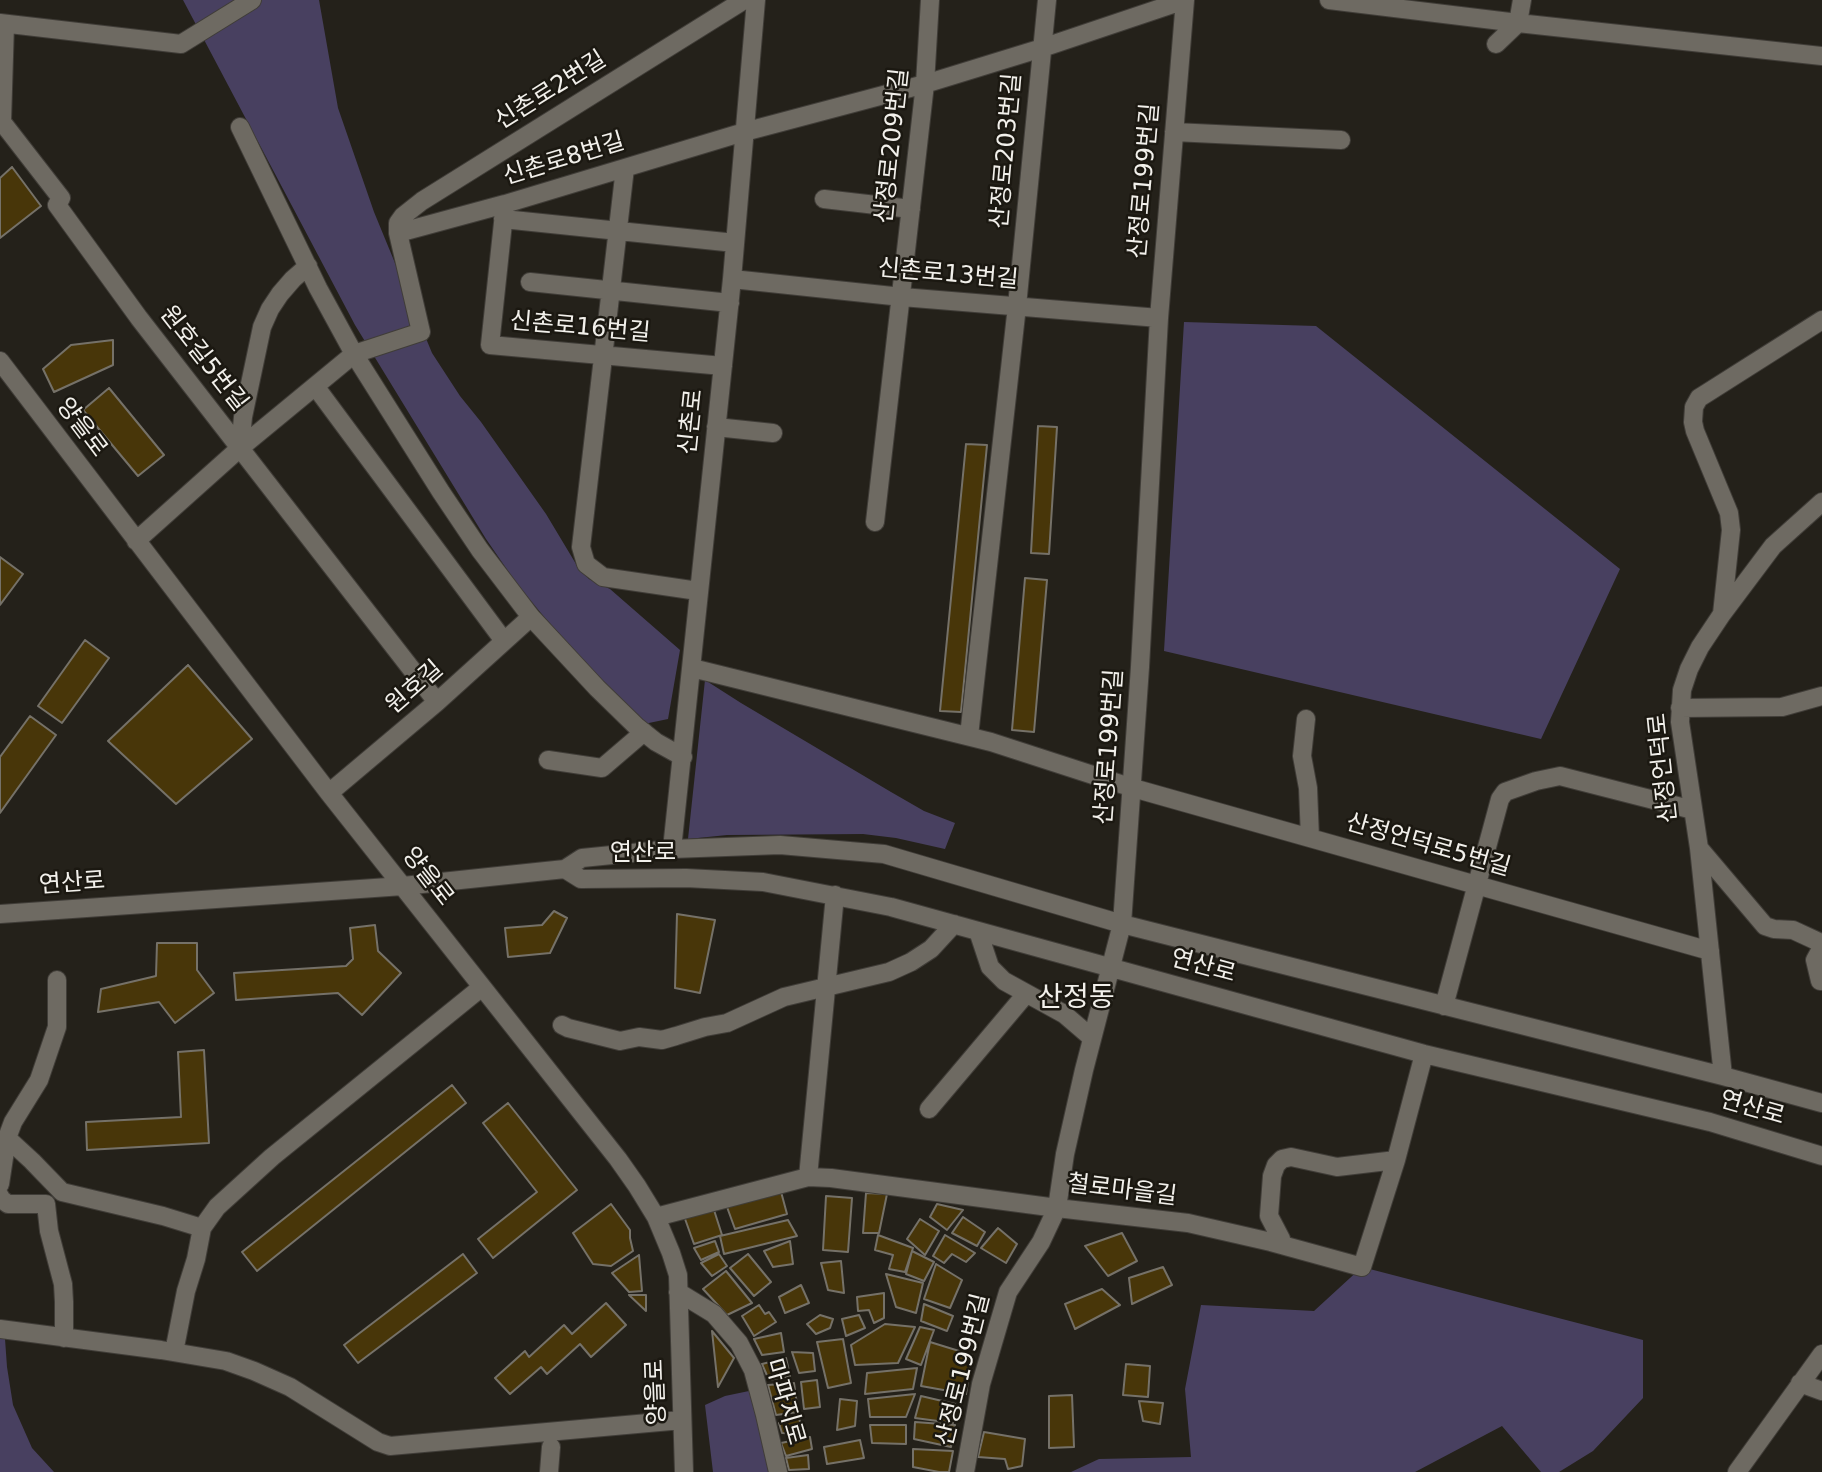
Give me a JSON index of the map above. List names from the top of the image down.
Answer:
{
  "streets": {
    "street": [
      "신촌로2번길",
      "산정로209번길",
      "산정로203번길",
      "신촌로8번길",
      "산정로199번길",
      "신촌로13번길",
      "신촌로16번길",
      "원호길5번길",
      "신촌로",
      "양을로",
      "원호길",
      "산정언덕로",
      "산정언덕로5번길",
      "연산로",
      "철로마을길",
      "마파지로"
    ]
  },
  "crossings": [
    ["신촌로2번길", "신촌로8번길"],
    ["산정로209번길", "신촌로8번길"],
    ["산정로209번길", "신촌로13번길"],
    ["산정로203번길", "신촌로8번길"],
    ["산정로203번길", "신촌로13번길"],
    ["산정로203번길", "산정언덕로5번길"],
    ["신촌로8번길", "신촌로16번길"],
    ["신촌로8번길", "신촌로"],
    ["산정로199번길", "신촌로13번길"],
    ["산정로199번길", "산정언덕로5번길"],
    ["산정로199번길", "연산로"],
    ["산정로199번길", "철로마을길"],
    ["신촌로13번길", "신촌로"],
    ["신촌로16번길", "신촌로"],
    ["원호길5번길", "원호길"],
    ["신촌로", "산정언덕로5번길"],
    ["신촌로", "연산로"],
    ["양을로", "원호길"],
    ["양을로", "연산로"],
    ["양을로", "철로마을길"],
    ["양을로", "마파지로"],
    ["산정언덕로", "산정언덕로5번길"],
    ["산정언덕로", "연산로"],
    ["연산로", "철로마을길"]
  ],
  "districts": ["산정동"]
}
